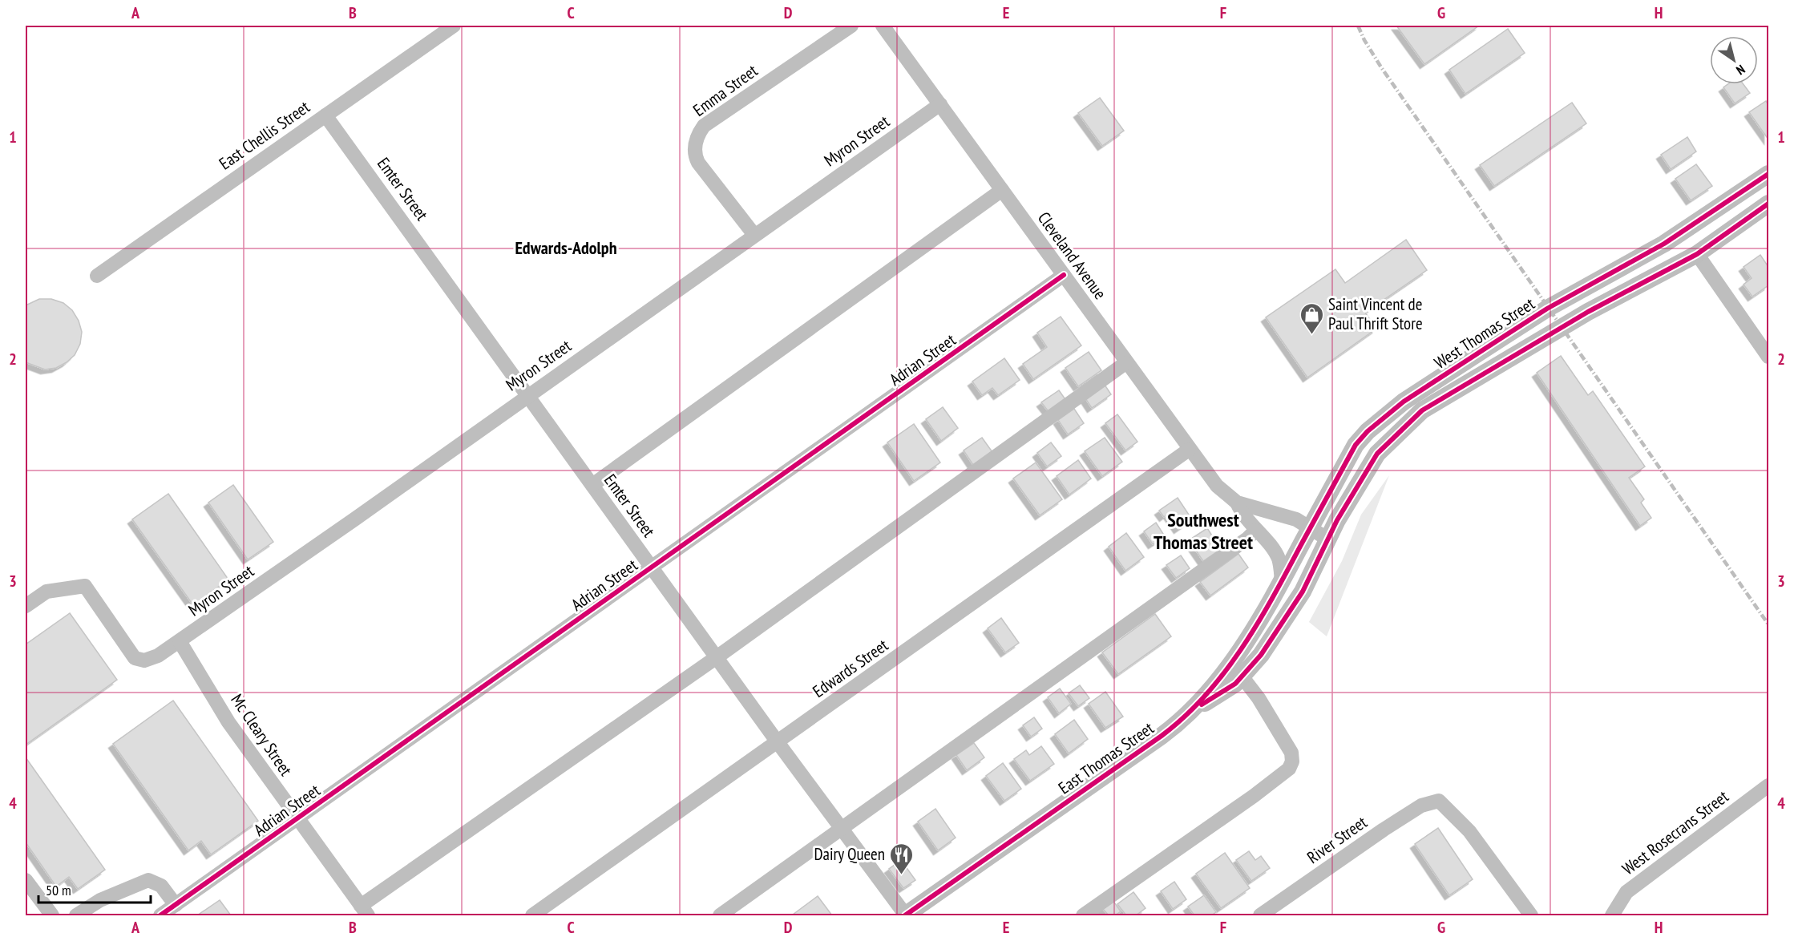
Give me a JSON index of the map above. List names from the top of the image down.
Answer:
{
  "streets": {
    "main road": ["West Thomas Street", "East Thomas Street"],
    "street": [
      "Emma Street",
      "East Chellis Street",
      "Myron Street",
      "Emter Street",
      "Cleveland Avenue",
      "Adrian Street",
      "Edwards Street",
      "Mc Cleary Street",
      "West Rosecrans Street",
      "River Street"
    ]
  },
  "crossings": [
    ["Emma Street", "Myron Street"],
    ["East Chellis Street", "Emter Street"],
    ["Myron Street", "Emter Street"],
    ["Myron Street", "Cleveland Avenue"],
    ["Myron Street", "Mc Cleary Street"],
    ["Emter Street", "Adrian Street"],
    ["Emter Street", "Edwards Street"],
    ["Emter Street", "East Thomas Street"],
    ["Cleveland Avenue", "West Thomas Street"],
    ["Cleveland Avenue", "Adrian Street"],
    ["Cleveland Avenue", "Edwards Street"],
    ["Cleveland Avenue", "East Thomas Street"],
    ["West Thomas Street", "East Thomas Street"],
    ["Adrian Street", "Mc Cleary Street"]
  ],
  "districts": ["Edwards-Adolph", "Southwest Thomas Street"],
  "places": {
    "shop": ["Saint Vincent de Paul Thrift Store"],
    "restaurant": ["Dairy Queen"]
  },
  "scale_bar": "50 m",
  "north": "bottom right",
  "grid": {
    "columns": [
      "A",
      "B",
      "C",
      "D",
      "E",
      "F",
      "G",
      "H"
    ],
    "rows": [
      "1",
      "2",
      "3",
      "4"
    ]
  }
}
